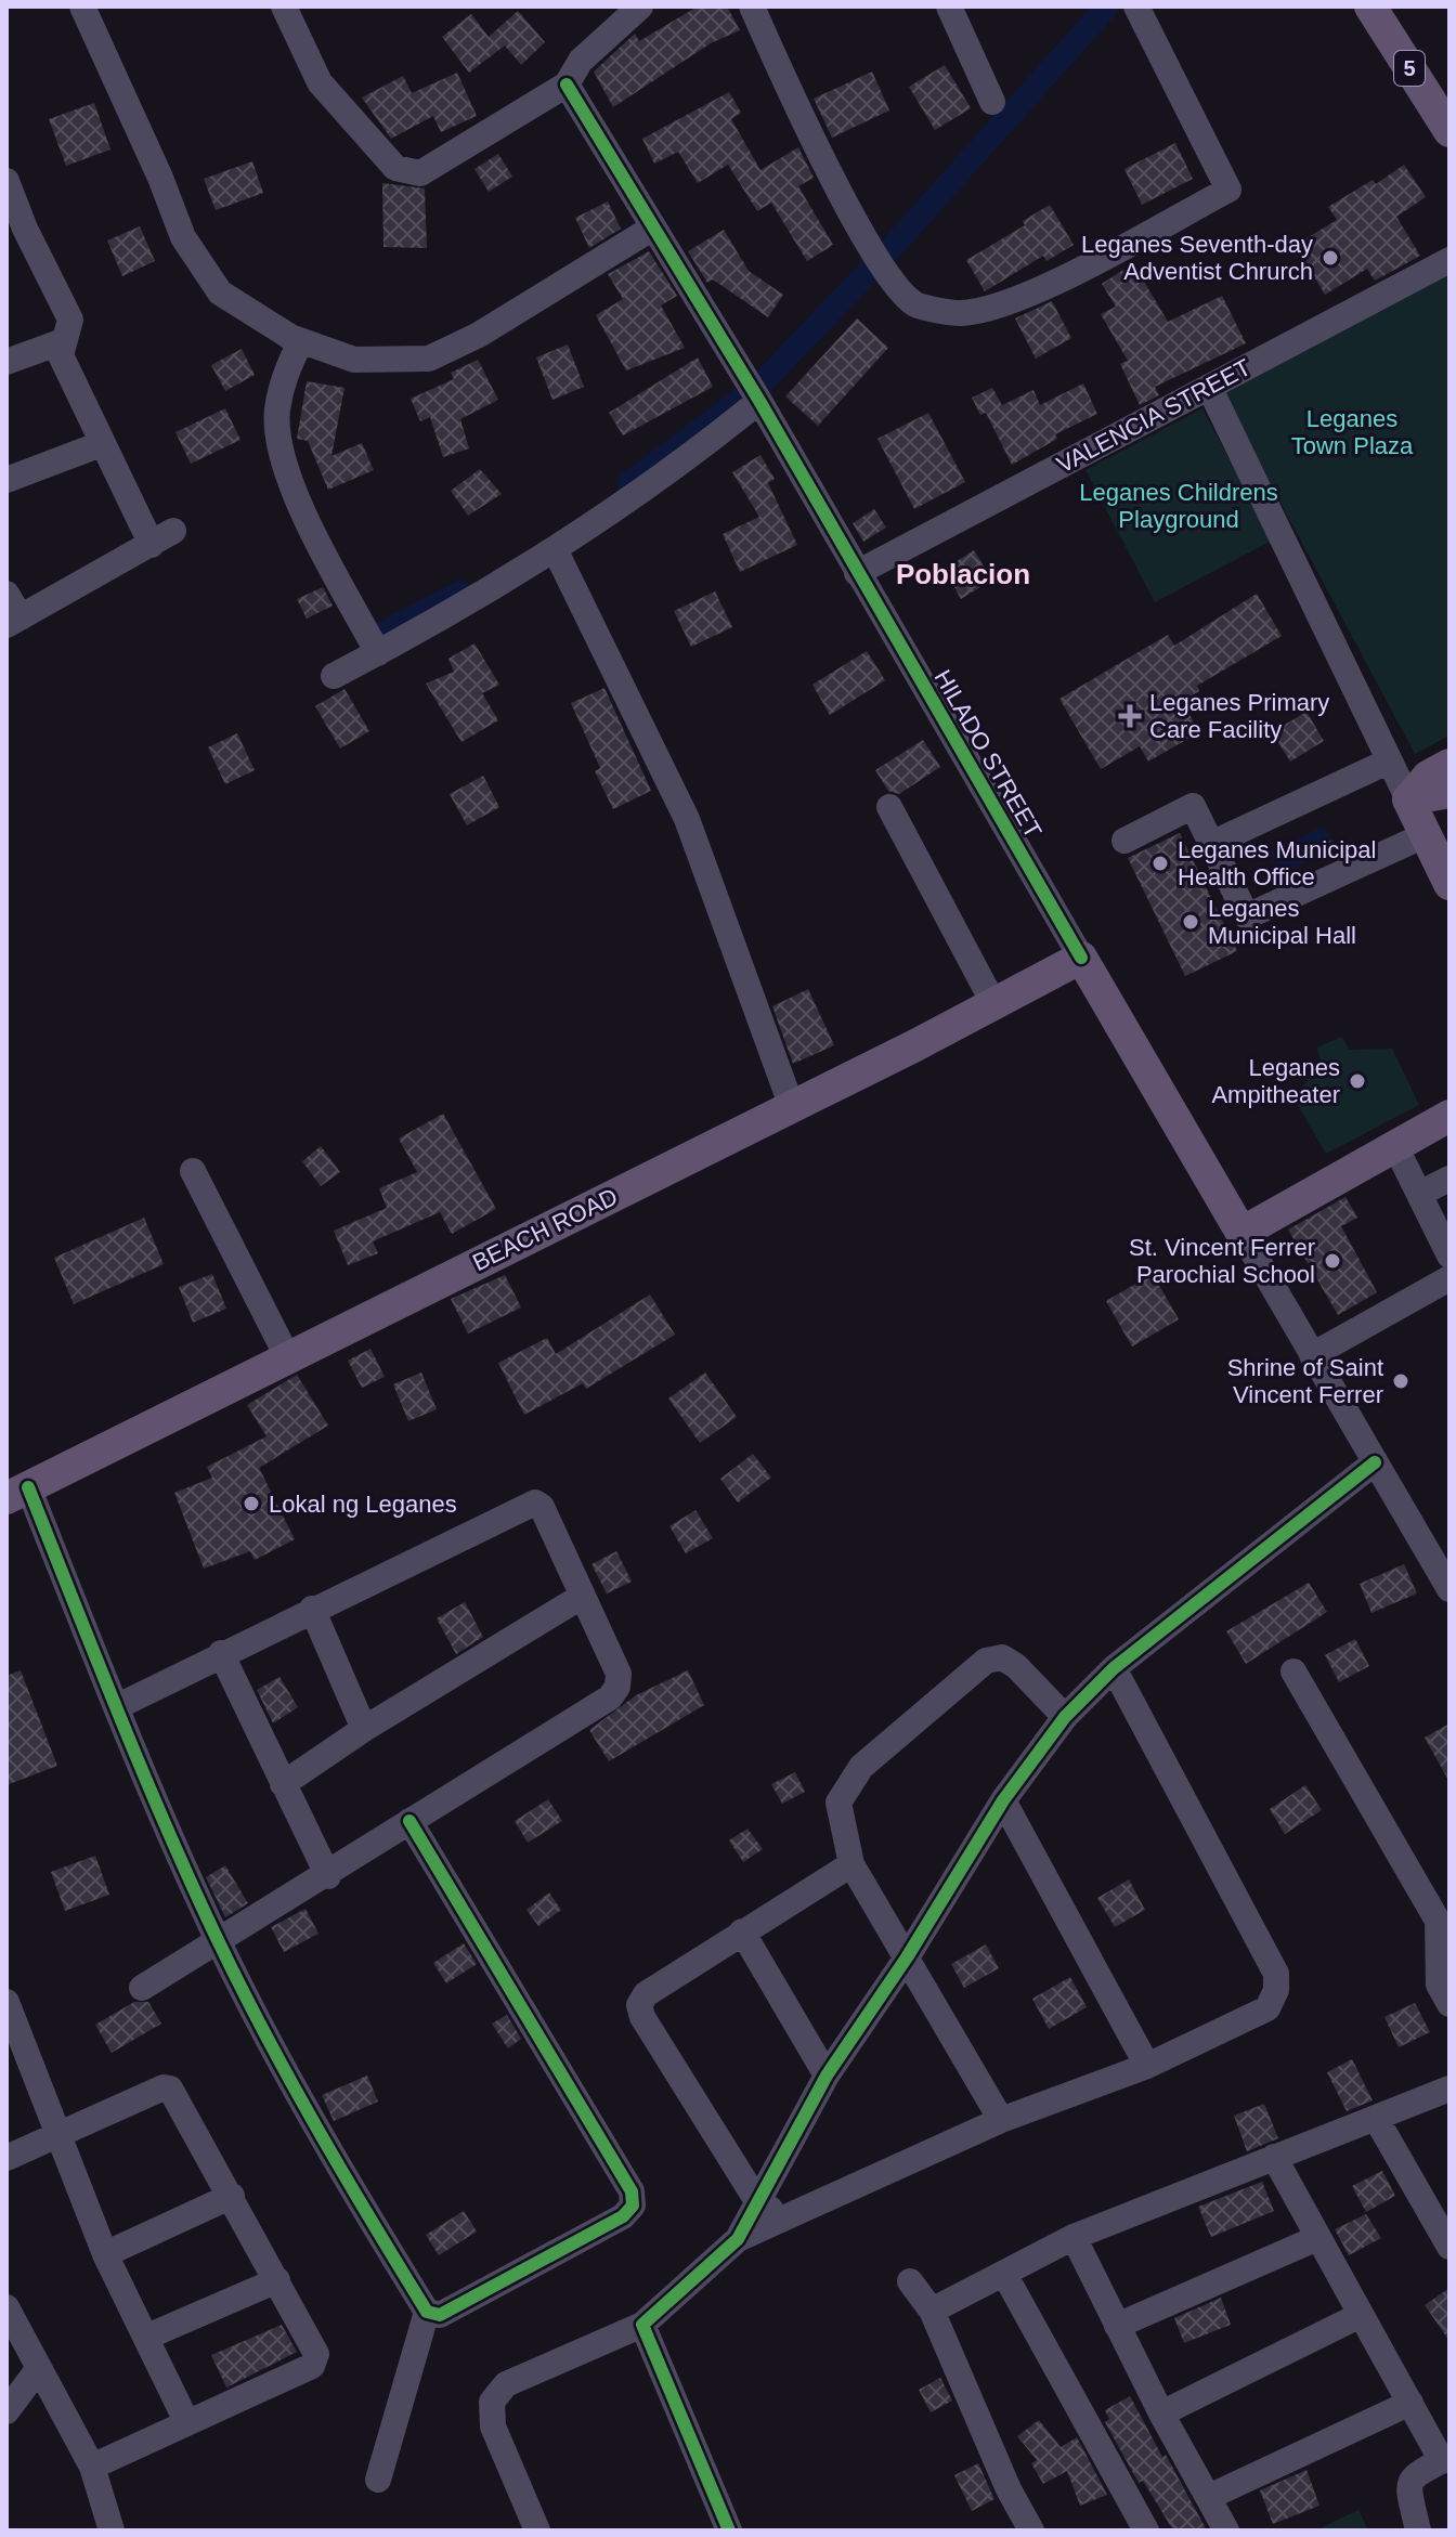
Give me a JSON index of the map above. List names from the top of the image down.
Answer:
{
  "streets": {
    "main road": ["5", "HILADO STREET", "BEACH ROAD"],
    "street": ["VALENCIA STREET"]
  },
  "crossings": [
    ["VALENCIA STREET", "HILADO STREET"],
    ["HILADO STREET", "BEACH ROAD"]
  ],
  "districts": ["Poblacion"],
  "parks": ["Leganes Town Plaza", "Leganes Childrens Playground"],
  "places": {
    "other": [
      "Leganes Seventh-day Adventist Chrurch",
      "Leganes Municipal Health Office",
      "Leganes Municipal Hall",
      "Leganes Ampitheater",
      "St. Vincent Ferrer Parochial School",
      "Shrine of Saint Vincent Ferrer",
      "Lokal ng Leganes"
    ],
    "health": ["Leganes Primary Care Facility"]
  }
}
